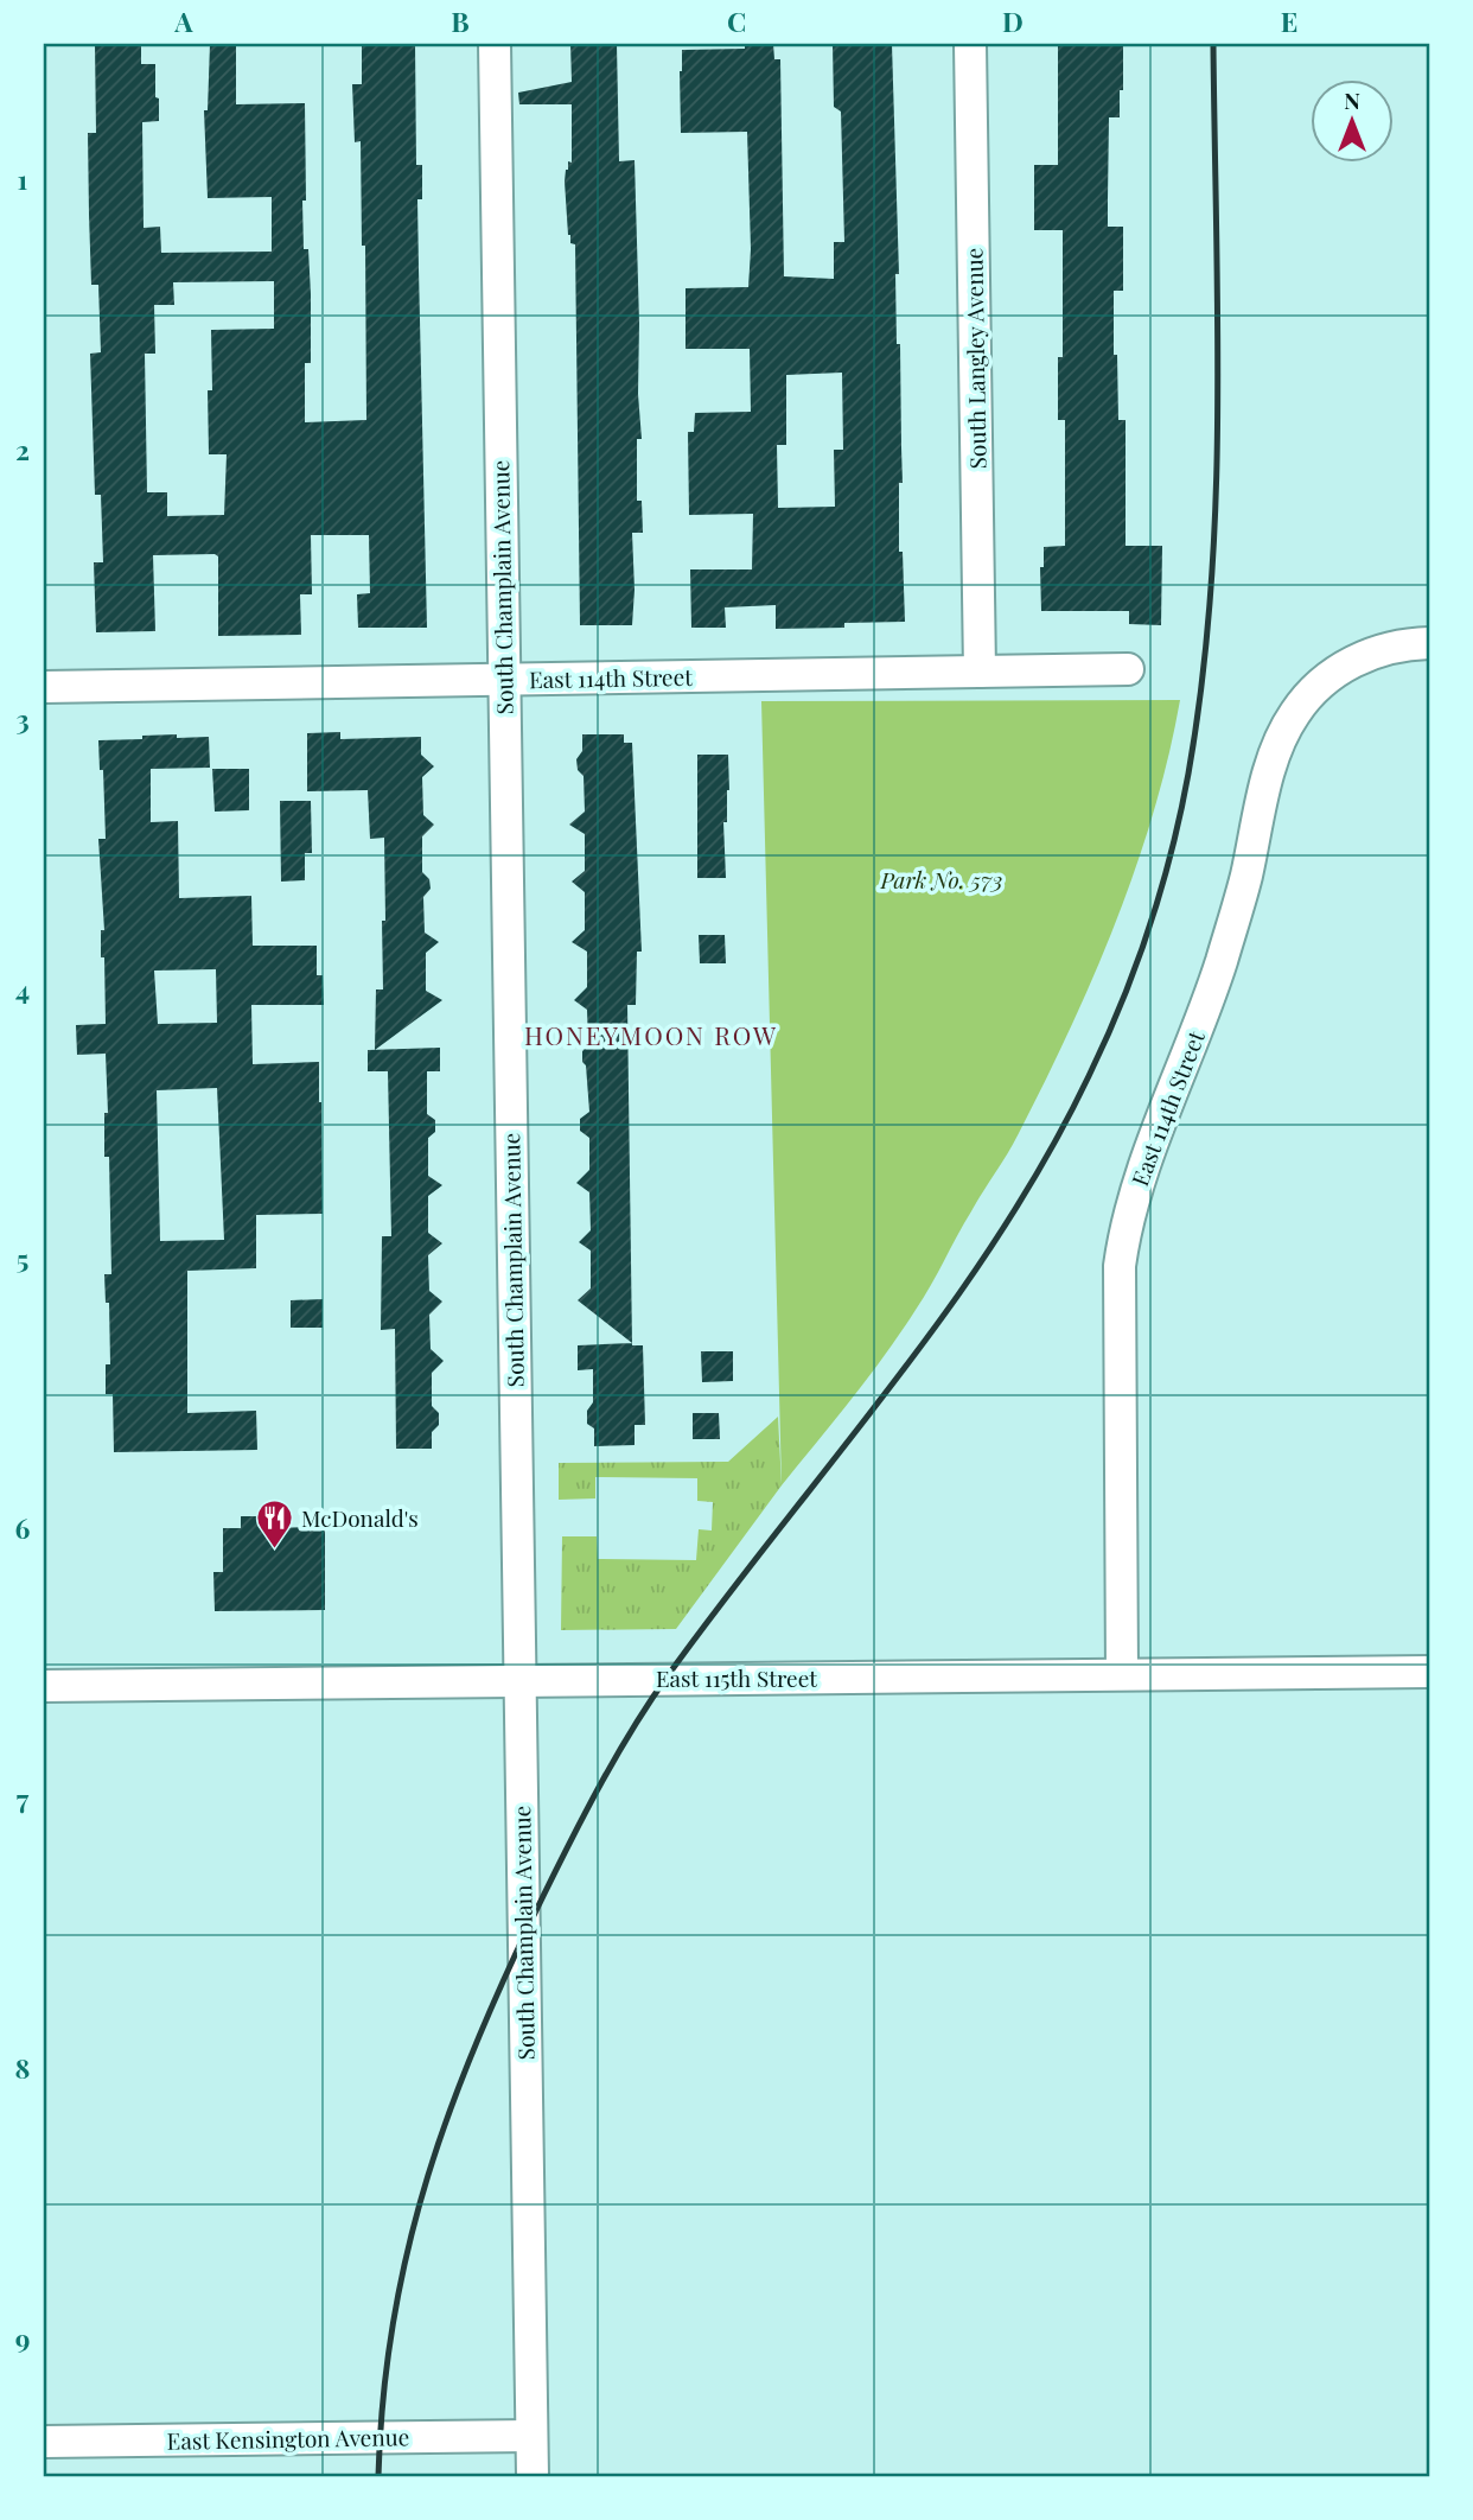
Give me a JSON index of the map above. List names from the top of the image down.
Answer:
{
  "streets": {
    "street": [
      "South Langley Avenue",
      "South Champlain Avenue",
      "East 114th Street",
      "East 115th Street",
      "East Kensington Avenue"
    ]
  },
  "crossings": [
    ["South Langley Avenue", "East 114th Street"],
    ["South Champlain Avenue", "East 114th Street"],
    ["South Champlain Avenue", "East 115th Street"],
    ["South Champlain Avenue", "East Kensington Avenue"],
    ["East 114th Street", "East 115th Street"]
  ],
  "districts": ["HONEYMOON ROW"],
  "parks": ["Park No. 573"],
  "places": {
    "restaurant": ["McDonald's"]
  },
  "north": "top",
  "grid": {
    "columns": [
      "A",
      "B",
      "C",
      "D",
      "E"
    ],
    "rows": [
      "1",
      "2",
      "3",
      "4",
      "5",
      "6",
      "7",
      "8",
      "9"
    ]
  }
}
